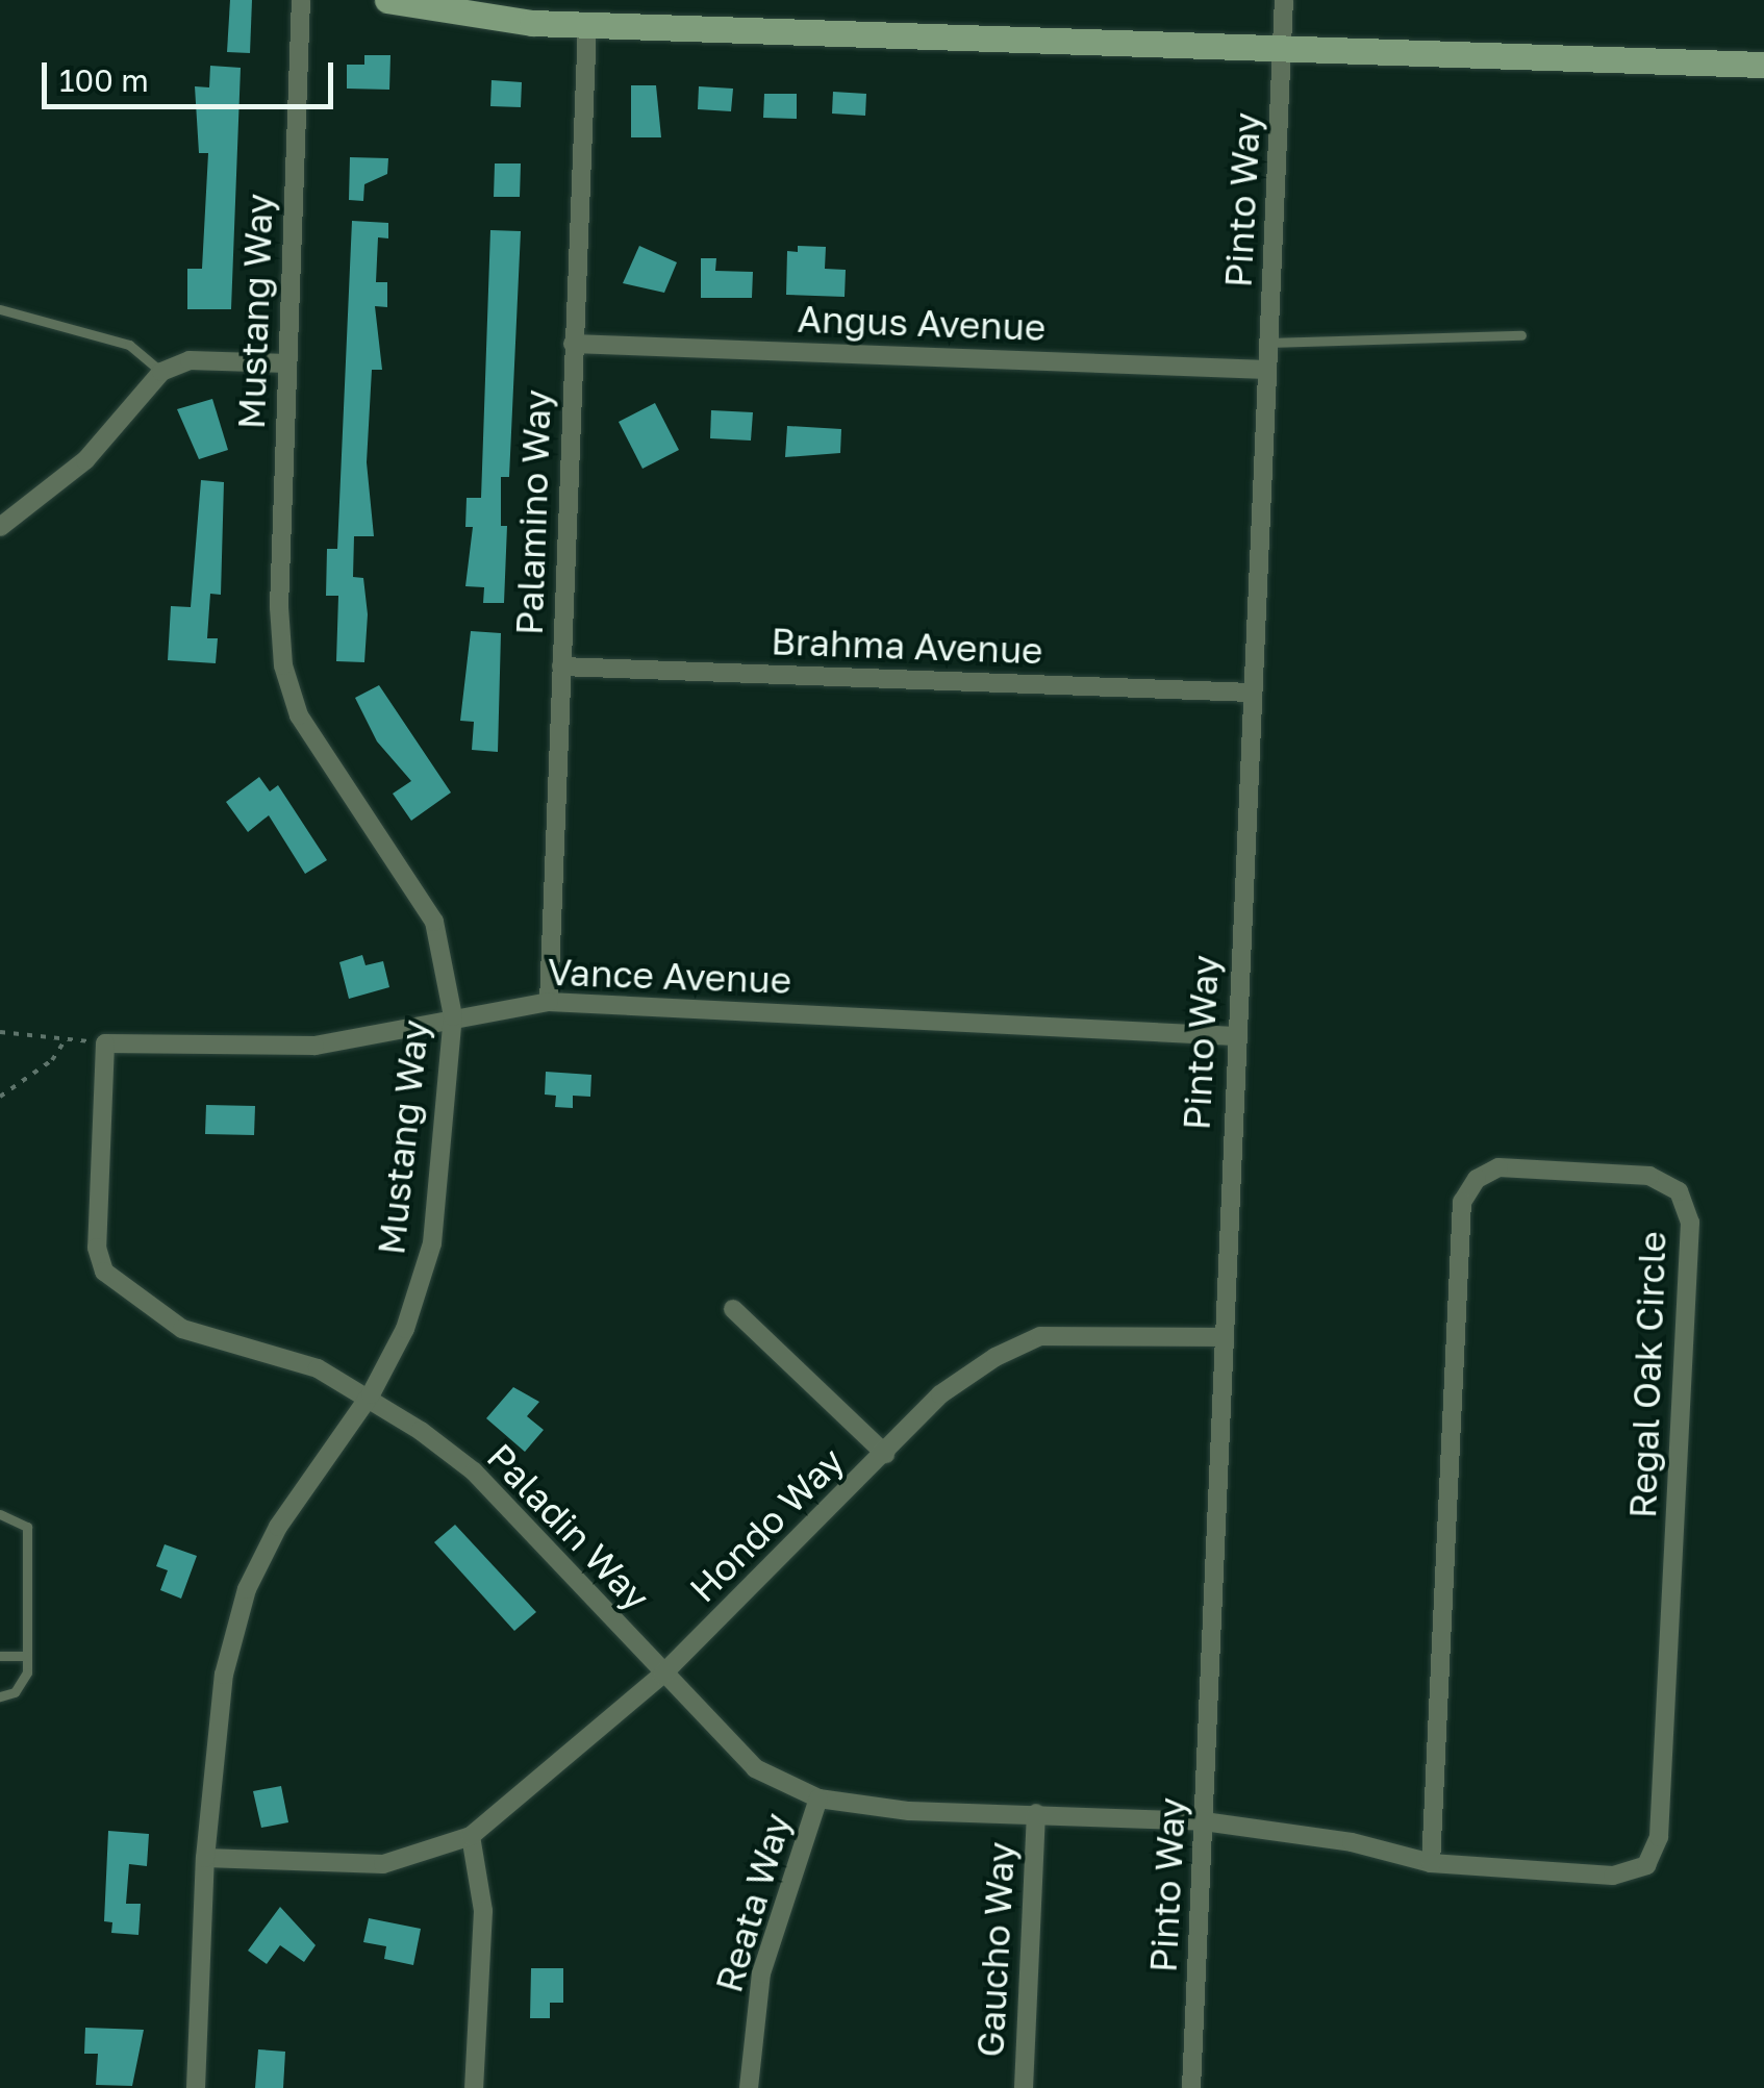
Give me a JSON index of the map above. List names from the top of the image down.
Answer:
{
  "streets": {
    "street": [
      "Pinto Way",
      "Mustang Way",
      "Angus Avenue",
      "Palamino Way",
      "Brahma Avenue",
      "Vance Avenue",
      "Regal Oak Circle",
      "Hondo Way",
      "Paladin Way",
      "Reata Way",
      "Gaucho Way"
    ]
  },
  "crossings": [
    ["Pinto Way", "Angus Avenue"],
    ["Pinto Way", "Brahma Avenue"],
    ["Pinto Way", "Vance Avenue"],
    ["Pinto Way", "Regal Oak Circle"],
    ["Pinto Way", "Hondo Way"],
    ["Pinto Way", "Paladin Way"],
    ["Mustang Way", "Vance Avenue"],
    ["Mustang Way", "Hondo Way"],
    ["Mustang Way", "Paladin Way"],
    ["Angus Avenue", "Palamino Way"],
    ["Palamino Way", "Brahma Avenue"],
    ["Palamino Way", "Vance Avenue"],
    ["Vance Avenue", "Paladin Way"],
    ["Regal Oak Circle", "Paladin Way"],
    ["Hondo Way", "Paladin Way"],
    ["Paladin Way", "Reata Way"],
    ["Paladin Way", "Gaucho Way"]
  ],
  "scale_bar": "100 m"
}
